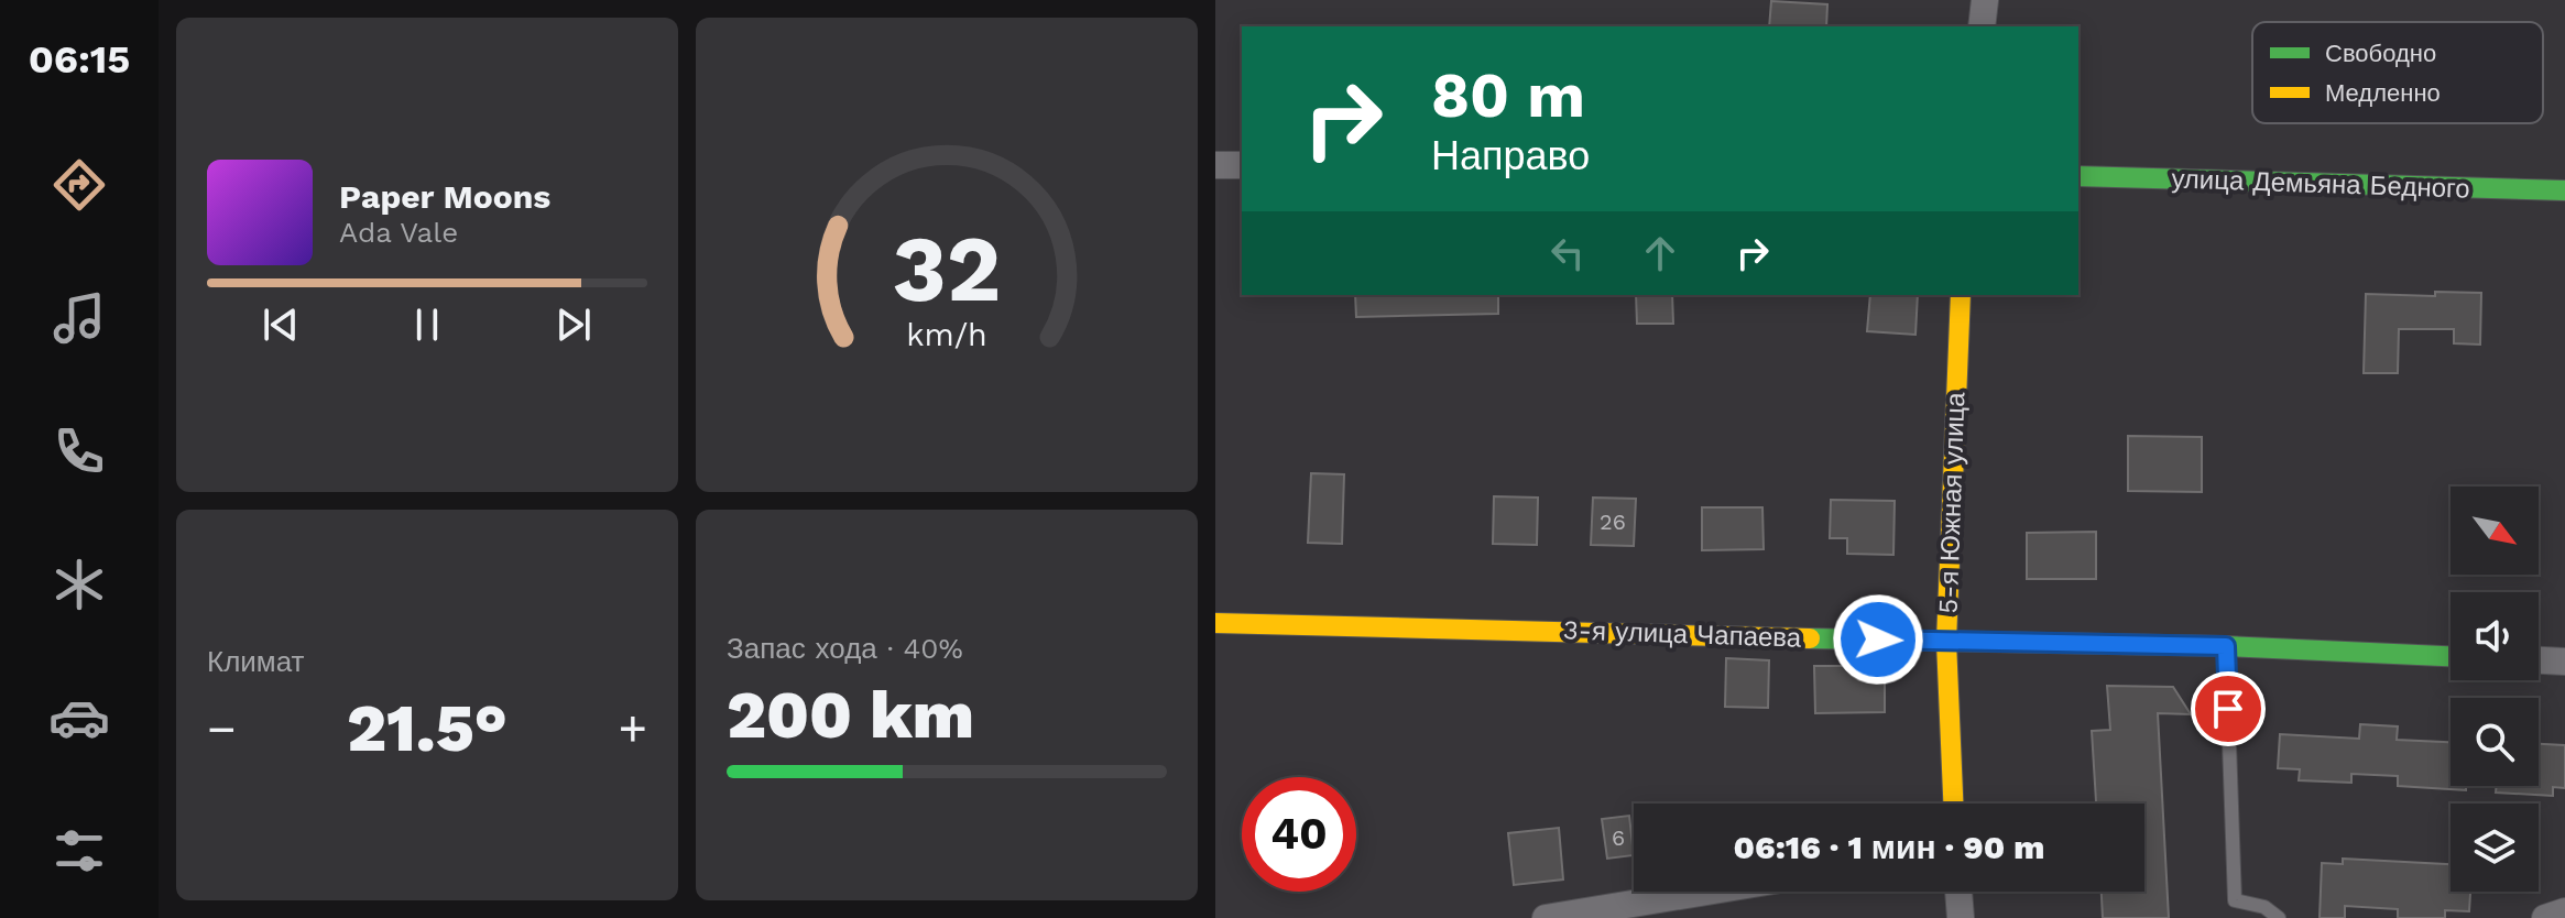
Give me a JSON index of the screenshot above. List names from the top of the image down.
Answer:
{
  "streets": {
    "street": ["улица Демьяна Бедного", "5-я Южная улица", "3-я улица Чапаева"]
  },
  "crossings": [
    ["5-я Южная улица", "3-я улица Чапаева"]
  ],
  "house_numbers": ["26", "6"],
  "legend": ["Свободно", "Медленно"],
  "north": "bottom right",
  "page": {
    "tabs": "06:15",
    "turn": ["80 m", "Направо"],
    "song": ["Paper Moons", "Ada Vale"],
    "tile": [
      "Климат",
      ["Запас хода · 40%", "200 km"]
    ],
    "heat": ["−", "21.5°", "+"],
    "limit": "40",
    "trip": "06:16 · 1 мин · 90 m",
    "gauge": ["32", "km/h"]
  }
}
